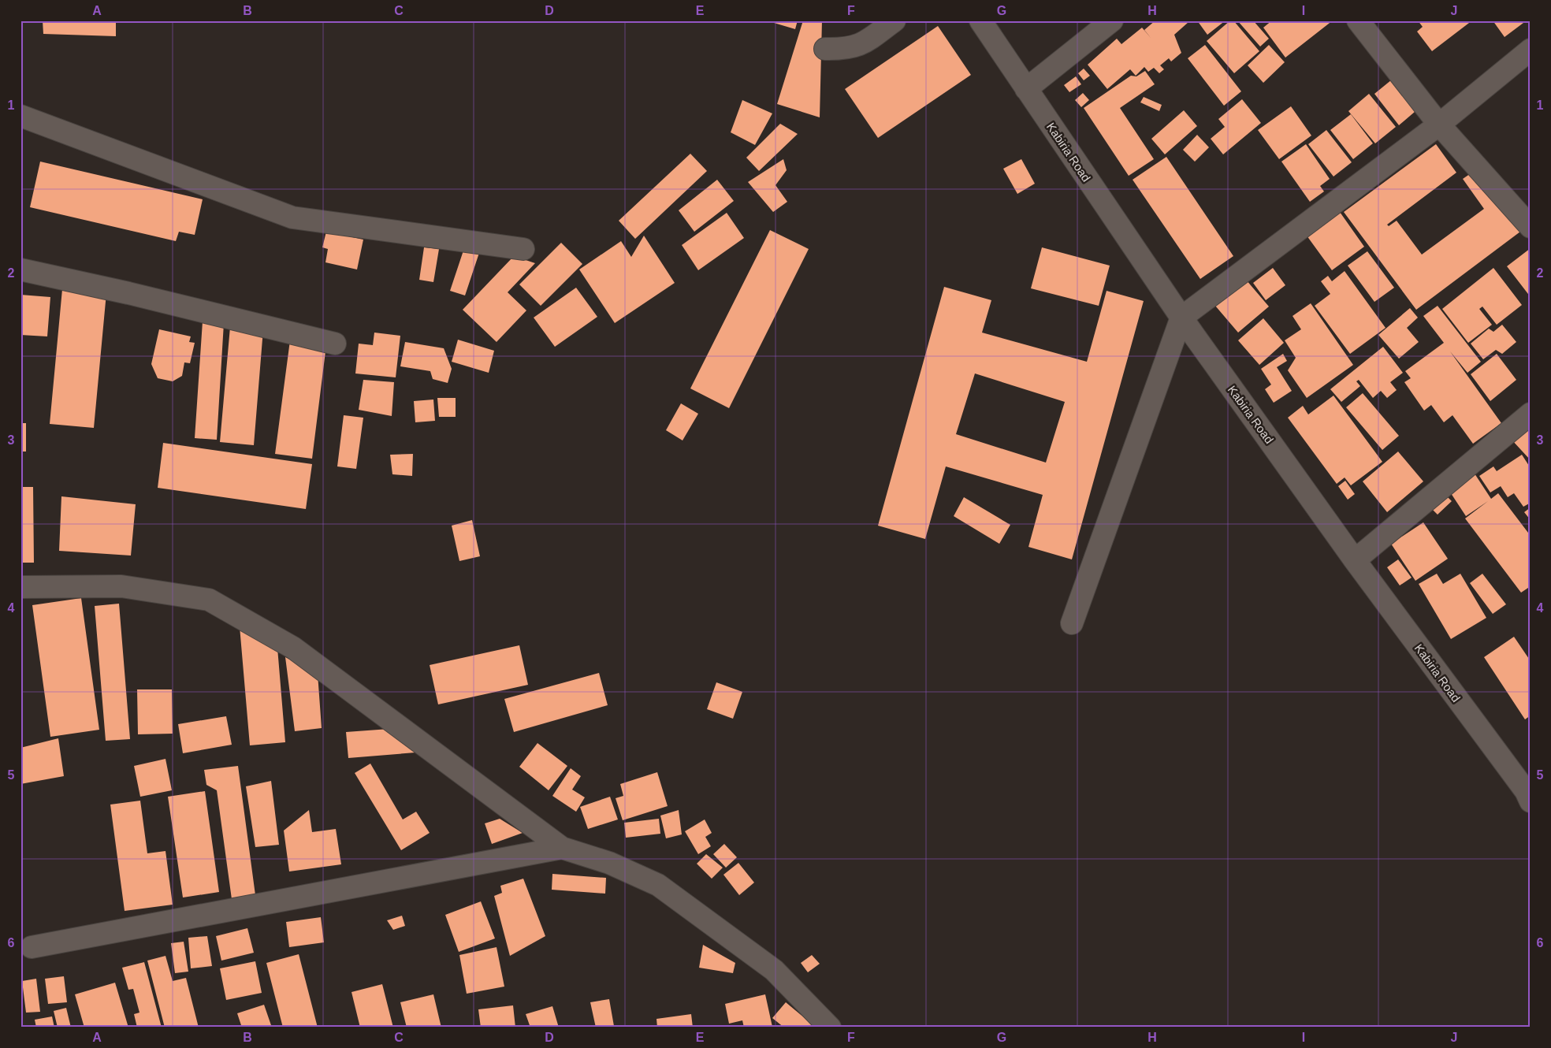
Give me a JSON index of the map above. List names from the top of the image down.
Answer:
{
  "streets": {
    "street": ["Kabiria Road"]
  },
  "grid": {
    "columns": [
      "A",
      "B",
      "C",
      "D",
      "E",
      "F",
      "G",
      "H",
      "I",
      "J"
    ],
    "rows": [
      "1",
      "2",
      "3",
      "4",
      "5",
      "6"
    ]
  }
}
